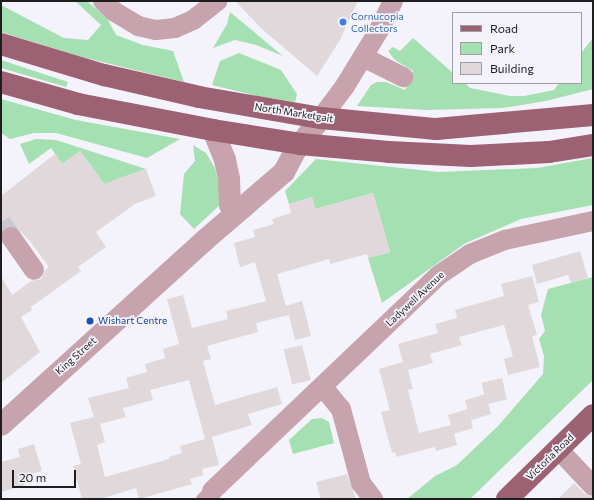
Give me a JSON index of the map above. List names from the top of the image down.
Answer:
{
  "streets": {
    "main road": ["North Marketgait", "Victoria Road"],
    "street": ["Ladywell Avenue", "King Street"]
  },
  "crossings": [
    ["North Marketgait", "King Street"]
  ],
  "places": ["Cornucopia Collectors", "Wishart Centre"],
  "legend": ["Road", "Park", "Building"],
  "scale_bar": "20 m"
}
